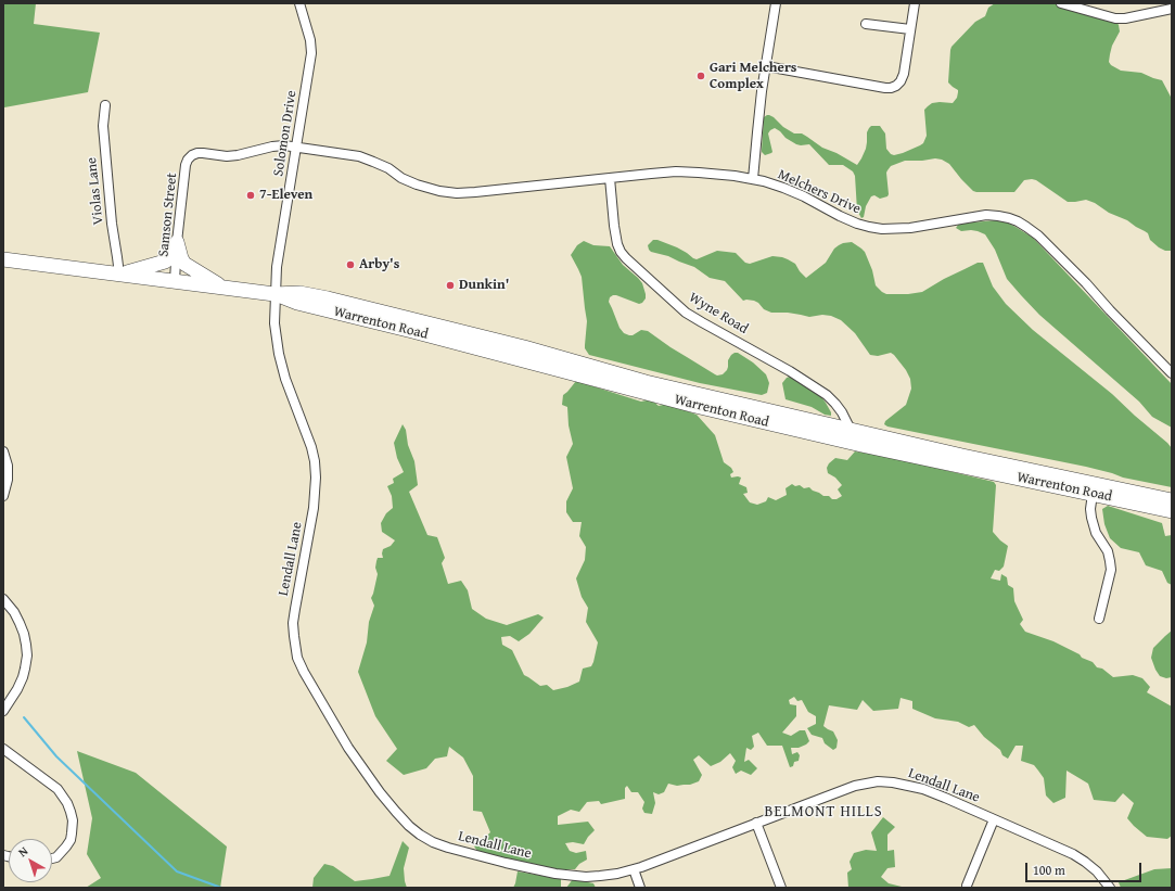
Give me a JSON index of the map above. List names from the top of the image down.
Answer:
{
  "streets": {
    "main road": ["Warrenton Road"],
    "street": [
      "Solomon Drive",
      "Violas Lane",
      "Melchers Drive",
      "Samson Street",
      "Wyne Road",
      "Lendall Lane"
    ]
  },
  "crossings": [
    ["Solomon Drive", "Melchers Drive"],
    ["Solomon Drive", "Samson Street"],
    ["Solomon Drive", "Warrenton Road"],
    ["Solomon Drive", "Lendall Lane"],
    ["Violas Lane", "Warrenton Road"],
    ["Melchers Drive", "Samson Street"],
    ["Melchers Drive", "Wyne Road"],
    ["Samson Street", "Warrenton Road"],
    ["Wyne Road", "Warrenton Road"],
    ["Warrenton Road", "Lendall Lane"]
  ],
  "districts": ["BELMONT HILLS"],
  "places": [
    "Gari Melchers Complex",
    "7-Eleven",
    "Arby's",
    "Dunkin'"
  ],
  "scale_bar": "100 m",
  "north": "top left"
}
